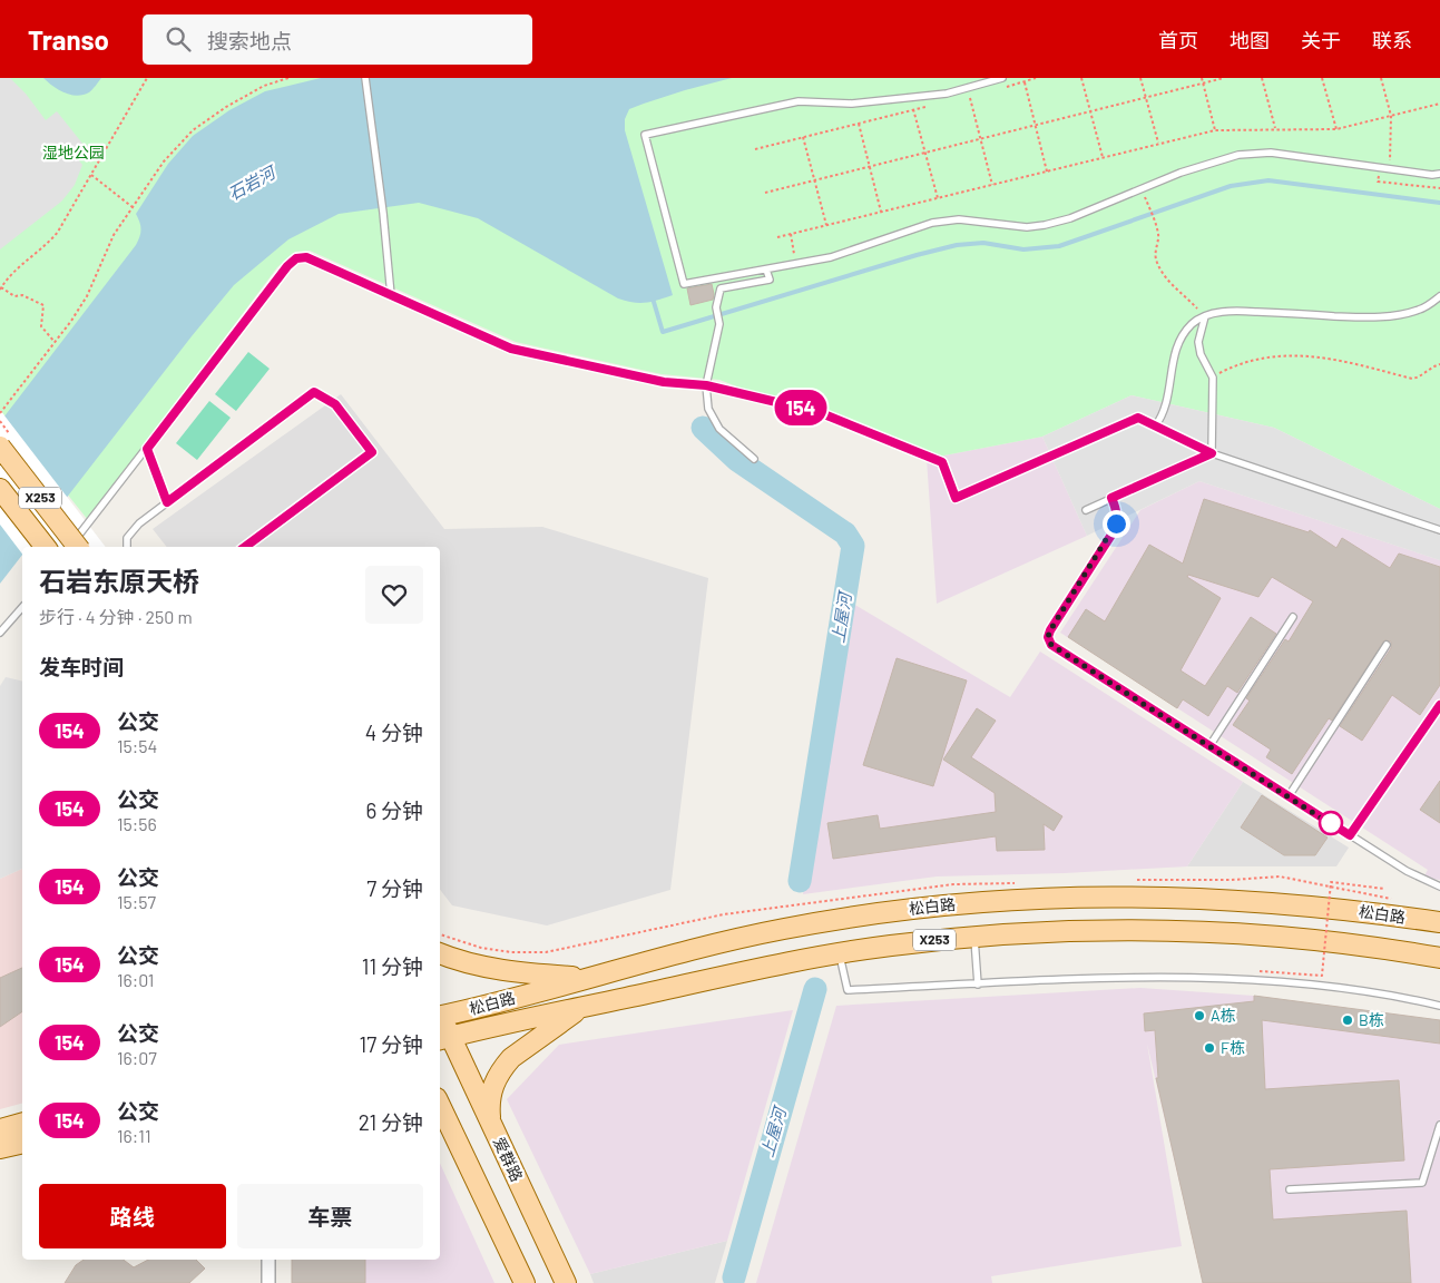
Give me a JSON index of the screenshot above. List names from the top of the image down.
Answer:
{
  "streets": {
    "main road": ["X253", "松白路", "爱群路"]
  },
  "crossings": [
    ["松白路", "爱群路"]
  ],
  "water": ["石岩河", "上屋河"],
  "parks": ["湿地公园"],
  "places": ["A栋", "B栋", "F栋"],
  "lines": ["bus line 154"],
  "page": {
    "header": "Transo",
    "search": "搜索地点",
    "nav": [
      "首页",
      "地图",
      "关于",
      "联系"
    ],
    "on_map": "154",
    "heading": [
      ["石岩东原天桥", "步行 · 4 分钟 · 250 m"],
      "发车时间"
    ],
    "list": [
      {
        "mark": "154",
        "name": "公交",
        "note": "15:54",
        "value": "4 分钟"
      },
      {
        "mark": "154",
        "name": "公交",
        "note": "15:56",
        "value": "6 分钟"
      },
      {
        "mark": "154",
        "name": "公交",
        "note": "15:57",
        "value": "7 分钟"
      },
      {
        "mark": "154",
        "name": "公交",
        "note": "16:01",
        "value": "11 分钟"
      },
      {
        "mark": "154",
        "name": "公交",
        "note": "16:07",
        "value": "17 分钟"
      },
      {
        "mark": "154",
        "name": "公交",
        "note": "16:11",
        "value": "21 分钟"
      }
    ],
    "buttons": ["路线", "车票"]
  }
}
